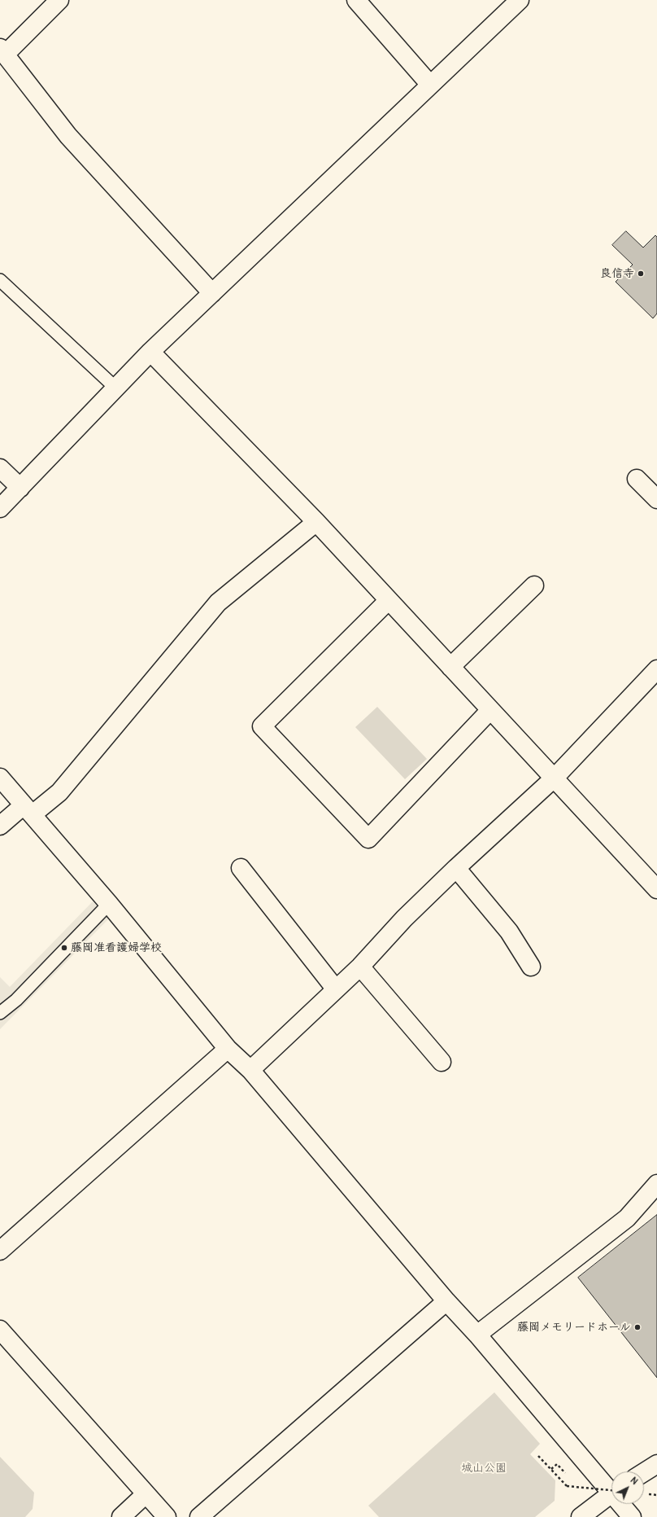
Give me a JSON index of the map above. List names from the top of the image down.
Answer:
{
  "parks": ["城山公園"],
  "places": ["良信寺", "藤岡准看護婦学校", "藤岡メモリードホール"],
  "north": "top right"
}
